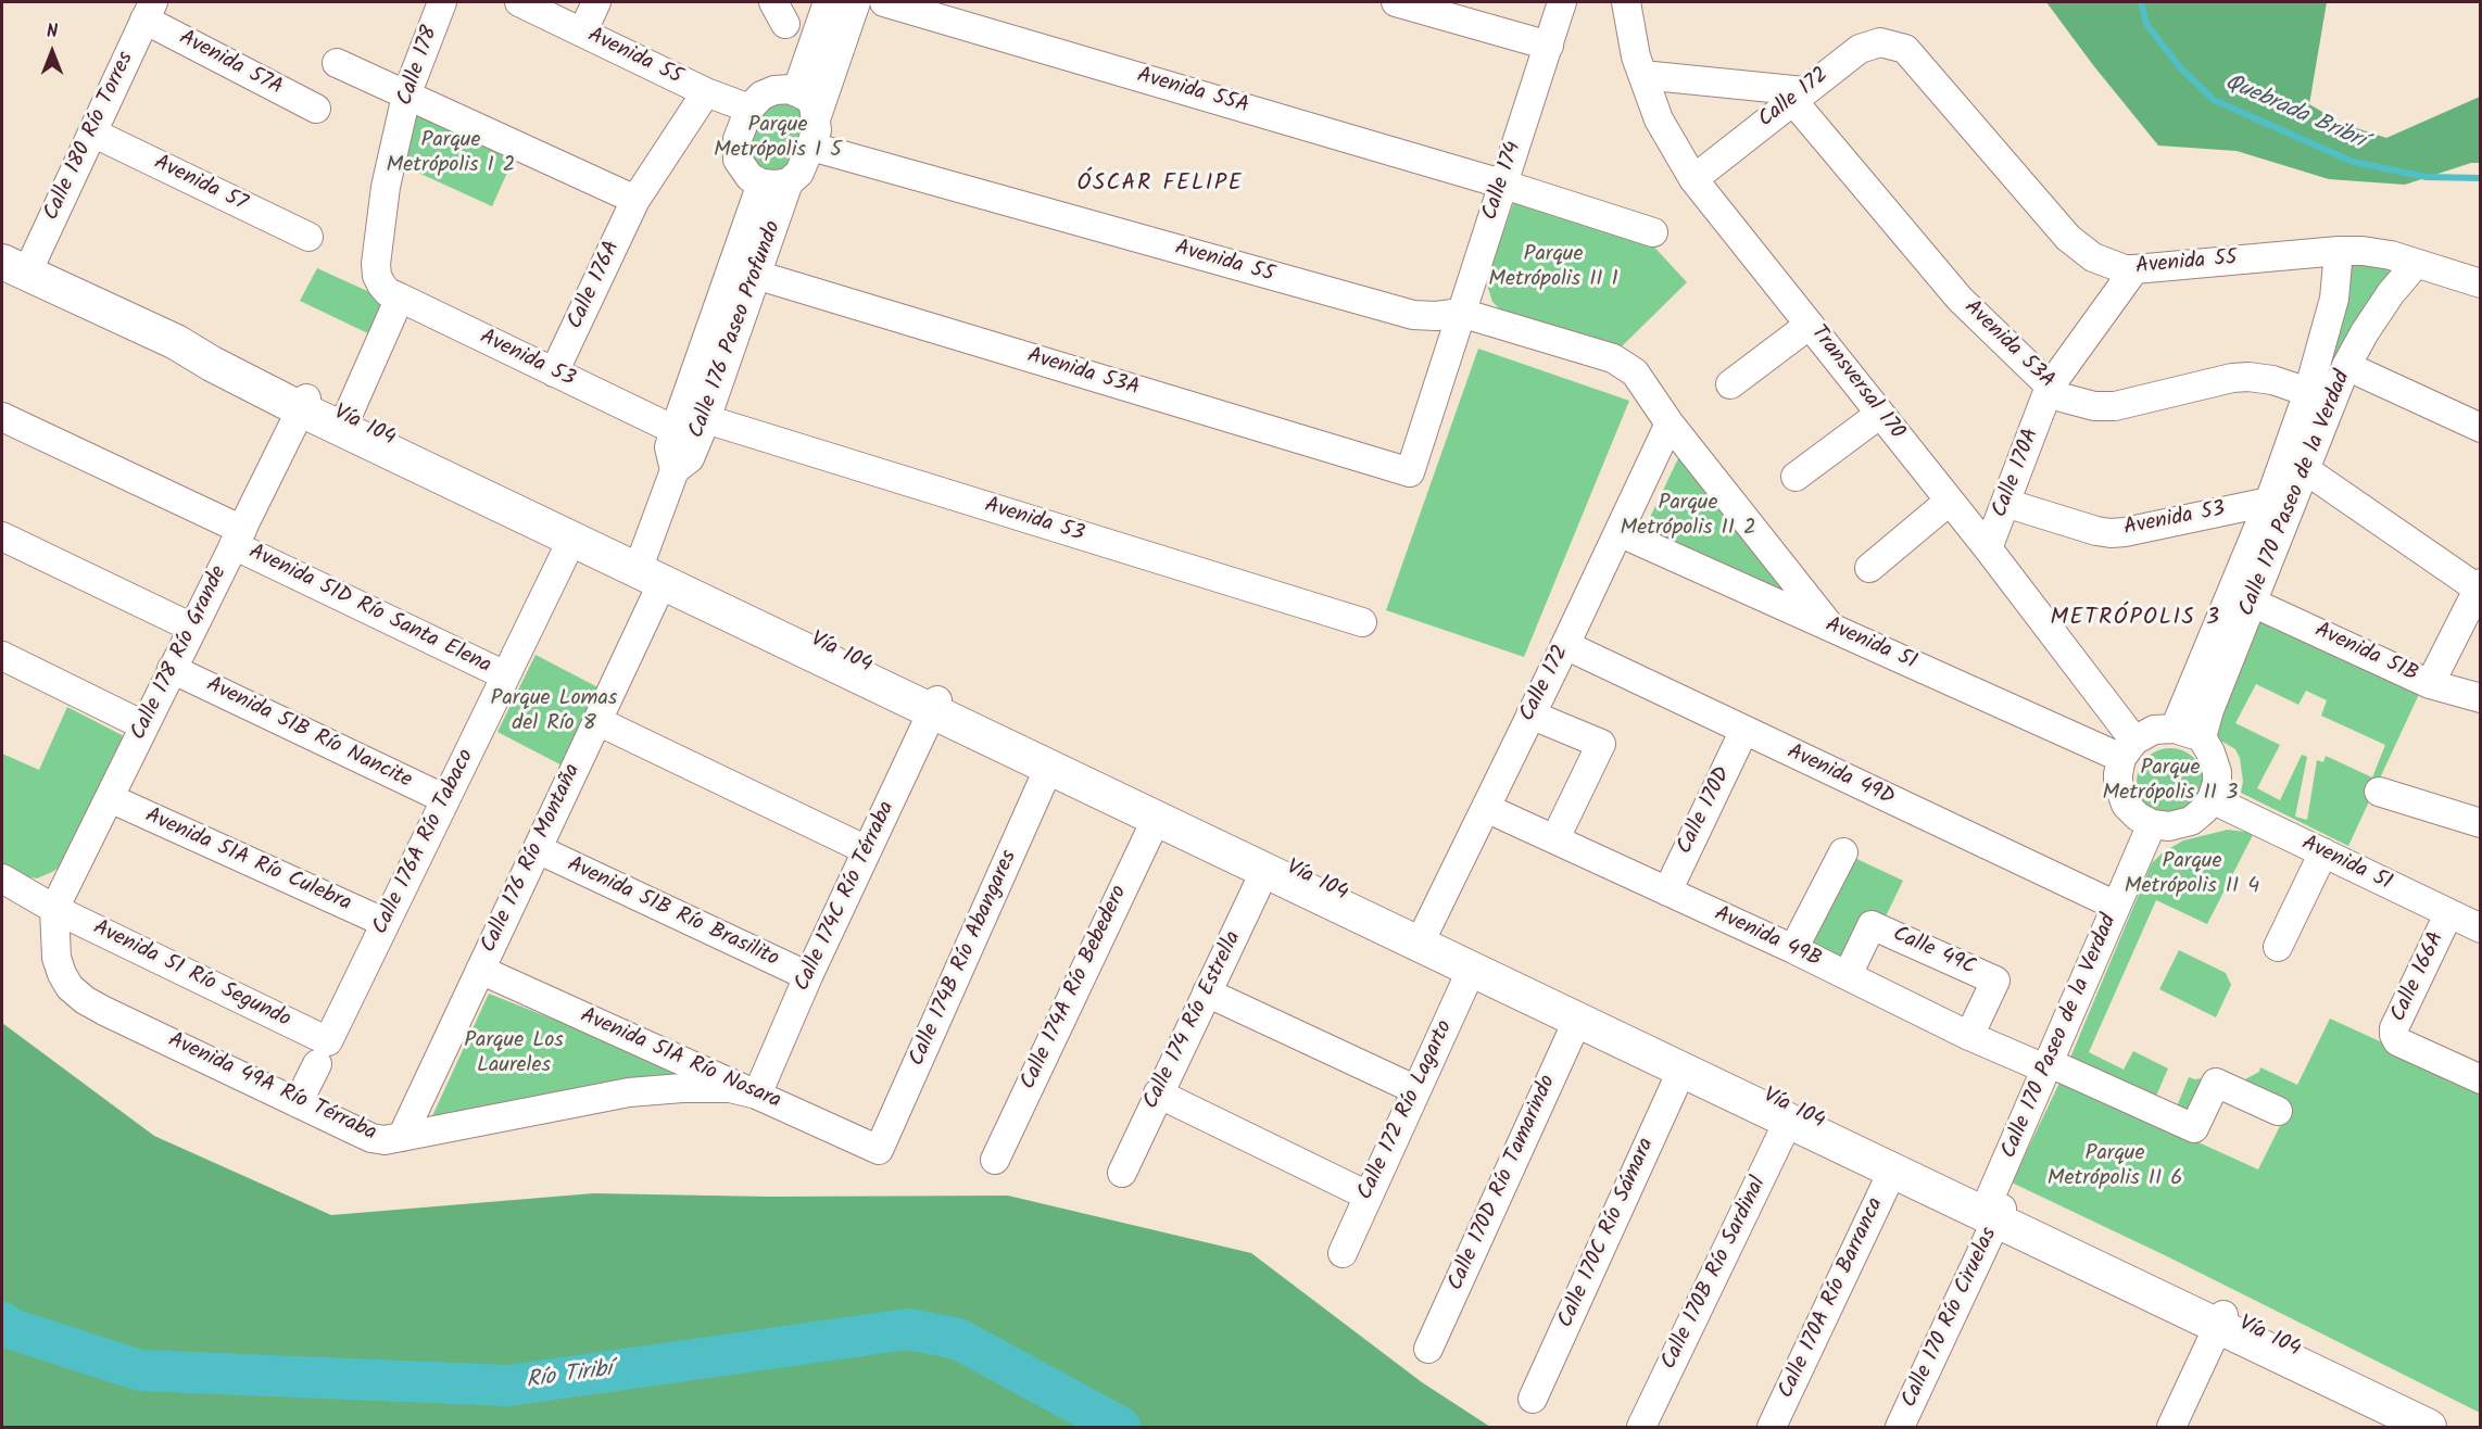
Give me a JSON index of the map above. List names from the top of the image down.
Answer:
{
  "streets": {
    "main road": ["Vía 104"],
    "street": [
      "Avenida 55",
      "Avenida 57A",
      "Calle 178",
      "Avenida 55A",
      "Calle 172",
      "Calle 180 Río Torres",
      "Calle 174",
      "Avenida 57",
      "Calle 176A",
      "Calle 176 Paseo Profundo",
      "Avenida 53A",
      "Avenida 53",
      "Transversal 170",
      "Calle 170A",
      "Calle 170 Paseo de la Verdad",
      "Avenida 51D Río Santa Elena",
      "Avenida 51",
      "Calle 178 Río Grande",
      "Avenida 51B",
      "Avenida 51B Río Nancite",
      "Avenida 49D",
      "Calle 170D",
      "Calle 176A Río Tabaco",
      "Calle 176 Río Montaña",
      "Avenida 51A Río Culebra",
      "Calle 174C Río Térraba",
      "Avenida 51B Río Brasilito",
      "Avenida 49B",
      "Calle 49C",
      "Calle 174B Río Abangares",
      "Avenida 51 Río Segundo",
      "Calle 166A",
      "Calle 174A Río Bebedero",
      "Calle 174 Río Estrella",
      "Avenida 51A Río Nosara",
      "Avenida 49A Río Térraba",
      "Calle 172 Río Lagarto",
      "Calle 170D Río Tamarindo",
      "Calle 170C Río Sámara",
      "Calle 170B Río Sardinal",
      "Calle 170A Río Barranca",
      "Calle 170 Río Ciruelas"
    ]
  },
  "crossings": [
    ["Avenida 55", "Calle 172"],
    ["Avenida 55", "Calle 174"],
    ["Avenida 55", "Calle 176A"],
    ["Avenida 55", "Calle 176 Paseo Profundo"],
    ["Avenida 55", "Calle 170A"],
    ["Avenida 55", "Calle 170 Paseo de la Verdad"],
    ["Avenida 57A", "Calle 180 Río Torres"],
    ["Calle 178", "Avenida 53"],
    ["Avenida 55A", "Calle 174"],
    ["Calle 172", "Avenida 53A"],
    ["Calle 172", "Transversal 170"],
    ["Calle 172", "Vía 104"],
    ["Calle 172", "Avenida 51"],
    ["Calle 172", "Avenida 49D"],
    ["Calle 172", "Avenida 49B"],
    ["Calle 180 Río Torres", "Avenida 57"],
    ["Calle 180 Río Torres", "Vía 104"],
    ["Calle 174", "Avenida 53A"],
    ["Calle 176A", "Avenida 53"],
    ["Calle 176 Paseo Profundo", "Avenida 53A"],
    ["Calle 176 Paseo Profundo", "Avenida 53"],
    ["Calle 176 Paseo Profundo", "Vía 104"],
    ["Calle 176 Paseo Profundo", "Calle 176 Río Montaña"],
    ["Avenida 53A", "Calle 170A"],
    ["Avenida 53A", "Calle 170 Paseo de la Verdad"],
    ["Avenida 53", "Calle 170A"],
    ["Avenida 53", "Calle 170 Paseo de la Verdad"],
    ["Transversal 170", "Calle 170A"],
    ["Transversal 170", "Calle 170 Paseo de la Verdad"],
    ["Transversal 170", "Avenida 51"],
    ["Vía 104", "Calle 170 Paseo de la Verdad"],
    ["Vía 104", "Calle 178 Río Grande"],
    ["Vía 104", "Calle 176A Río Tabaco"],
    ["Vía 104", "Calle 176 Río Montaña"],
    ["Vía 104", "Calle 174C Río Térraba"],
    ["Vía 104", "Calle 174B Río Abangares"],
    ["Vía 104", "Calle 174A Río Bebedero"],
    ["Vía 104", "Calle 174 Río Estrella"],
    ["Vía 104", "Calle 172 Río Lagarto"],
    ["Vía 104", "Calle 170D Río Tamarindo"],
    ["Vía 104", "Calle 170C Río Sámara"],
    ["Vía 104", "Calle 170B Río Sardinal"],
    ["Vía 104", "Calle 170A Río Barranca"],
    ["Vía 104", "Calle 170 Río Ciruelas"],
    ["Calle 170 Paseo de la Verdad", "Avenida 51"],
    ["Calle 170 Paseo de la Verdad", "Avenida 51B"],
    ["Calle 170 Paseo de la Verdad", "Avenida 49D"],
    ["Calle 170 Paseo de la Verdad", "Avenida 49B"],
    ["Calle 170 Paseo de la Verdad", "Calle 170 Río Ciruelas"],
    ["Avenida 51D Río Santa Elena", "Calle 178 Río Grande"],
    ["Avenida 51D Río Santa Elena", "Calle 176A Río Tabaco"],
    ["Avenida 51", "Calle 166A"],
    ["Calle 178 Río Grande", "Avenida 51B Río Nancite"],
    ["Calle 178 Río Grande", "Avenida 51A Río Culebra"],
    ["Calle 178 Río Grande", "Avenida 51 Río Segundo"],
    ["Calle 178 Río Grande", "Avenida 49A Río Térraba"],
    ["Avenida 51B Río Nancite", "Calle 176A Río Tabaco"],
    ["Avenida 49D", "Calle 170D"],
    ["Calle 170D", "Avenida 49B"],
    ["Calle 176A Río Tabaco", "Avenida 51A Río Culebra"],
    ["Calle 176A Río Tabaco", "Avenida 51 Río Segundo"],
    ["Calle 176A Río Tabaco", "Avenida 49A Río Térraba"],
    ["Calle 176 Río Montaña", "Avenida 51B Río Brasilito"],
    ["Calle 176 Río Montaña", "Avenida 51A Río Nosara"],
    ["Calle 176 Río Montaña", "Avenida 49A Río Térraba"],
    ["Calle 174C Río Térraba", "Avenida 51B Río Brasilito"],
    ["Calle 174C Río Térraba", "Avenida 51A Río Nosara"],
    ["Calle 174C Río Térraba", "Avenida 49A Río Térraba"],
    ["Avenida 49B", "Calle 49C"],
    ["Calle 174B Río Abangares", "Avenida 51A Río Nosara"],
    ["Avenida 51 Río Segundo", "Avenida 49A Río Térraba"],
    ["Avenida 51A Río Nosara", "Avenida 49A Río Térraba"]
  ],
  "districts": ["ÓSCAR FELIPE", "METRÓPOLIS 3"],
  "water": ["Quebrada Bribrí", "Río Tiribí"],
  "parks": [
    "Parque Metrópolis I 5",
    "Parque Metrópolis I 2",
    "Parque Metrópolis II 1",
    "Parque Metrópolis II 2",
    "Parque Lomas del Río 8",
    "Parque Metrópolis II 3",
    "Parque Metrópolis II 4",
    "Parque Los Laureles",
    "Parque Metrópolis II 6"
  ],
  "north": "top"
}
